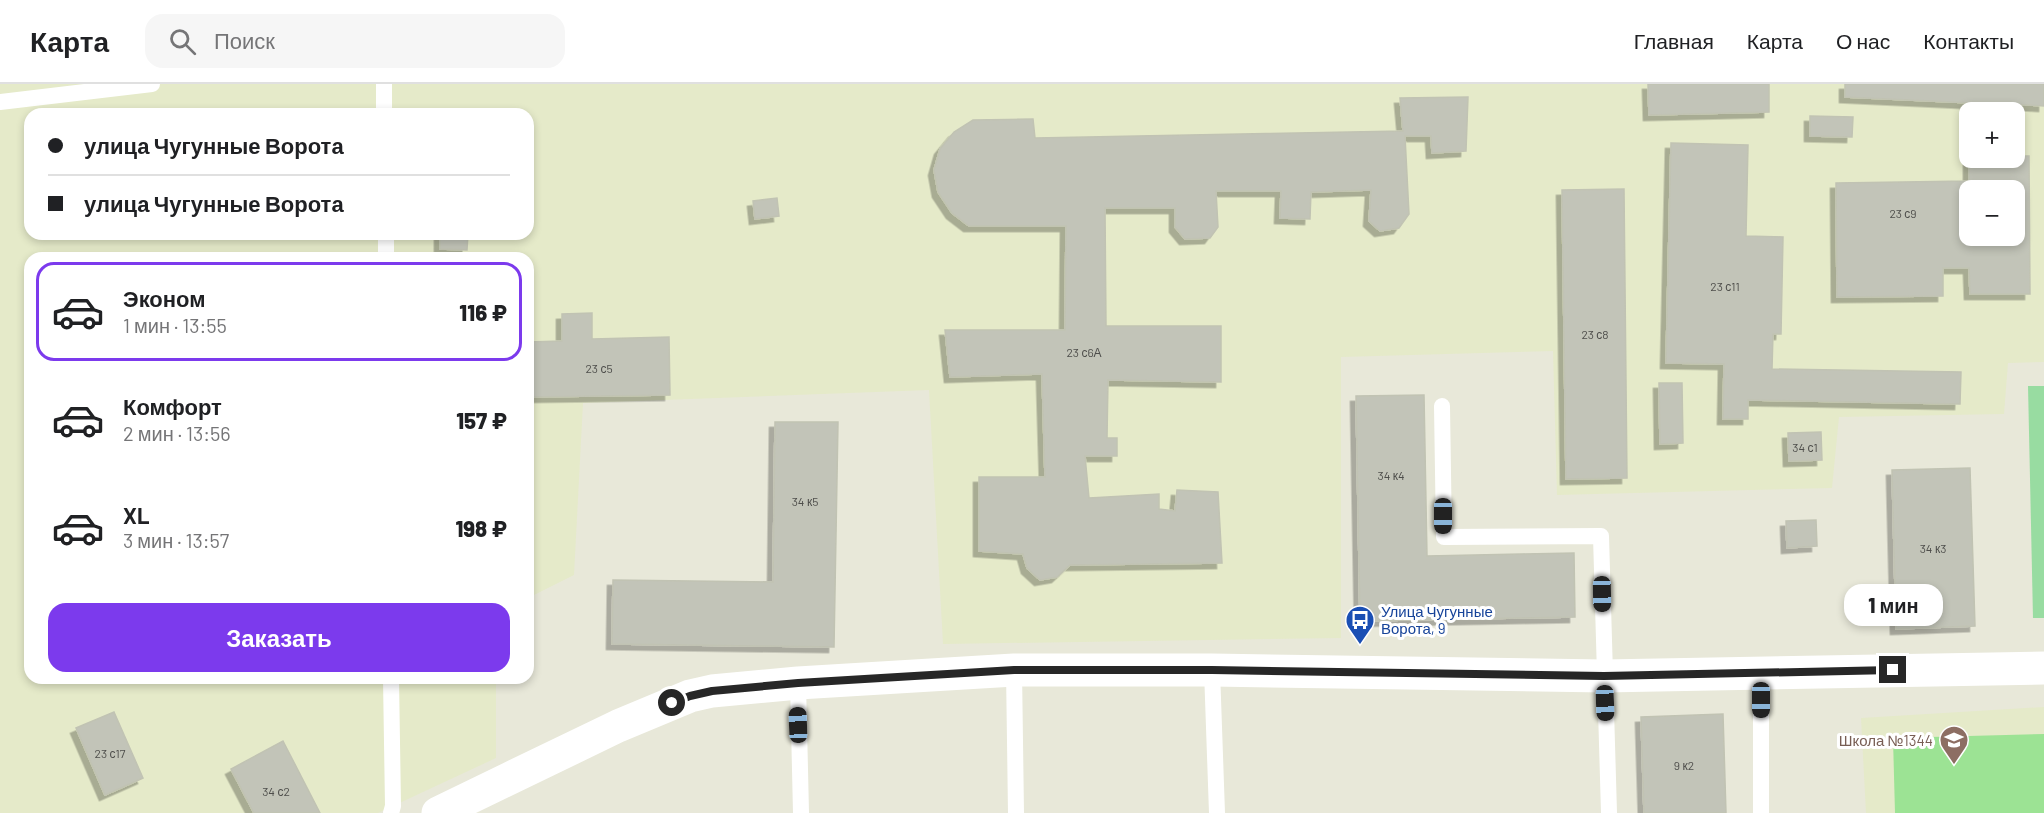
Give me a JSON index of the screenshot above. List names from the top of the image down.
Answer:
{
  "places": {
    "bus stop": ["Улица Чугунные Ворота, 9"],
    "school or university": ["Школа №1344"]
  },
  "house_numbers": [
    "23 с9",
    "23 с11",
    "23 с8",
    "23 с6А",
    "23 с5",
    "34 с1",
    "34 к4",
    "34 к5",
    "34 к3",
    "23 с17",
    "9 к2",
    "34 с2"
  ],
  "page": {
    "header": "Карта",
    "search": "Поиск",
    "nav": [
      "Главная",
      "Карта",
      "О нас",
      "Контакты"
    ],
    "map_buttons": ["+", "−"],
    "banner": ["улица Чугунные Ворота", "улица Чугунные Ворота"],
    "list": [
      {
        "name": "Эконом",
        "note": "1 мин · 13:55",
        "value": "116 ₽"
      },
      {
        "name": "Комфорт",
        "note": "2 мин · 13:56",
        "value": "157 ₽"
      },
      {
        "name": "XL",
        "note": "3 мин · 13:57",
        "value": "198 ₽"
      }
    ],
    "bubble": "1 мин",
    "buttons": "Заказать"
  }
}
